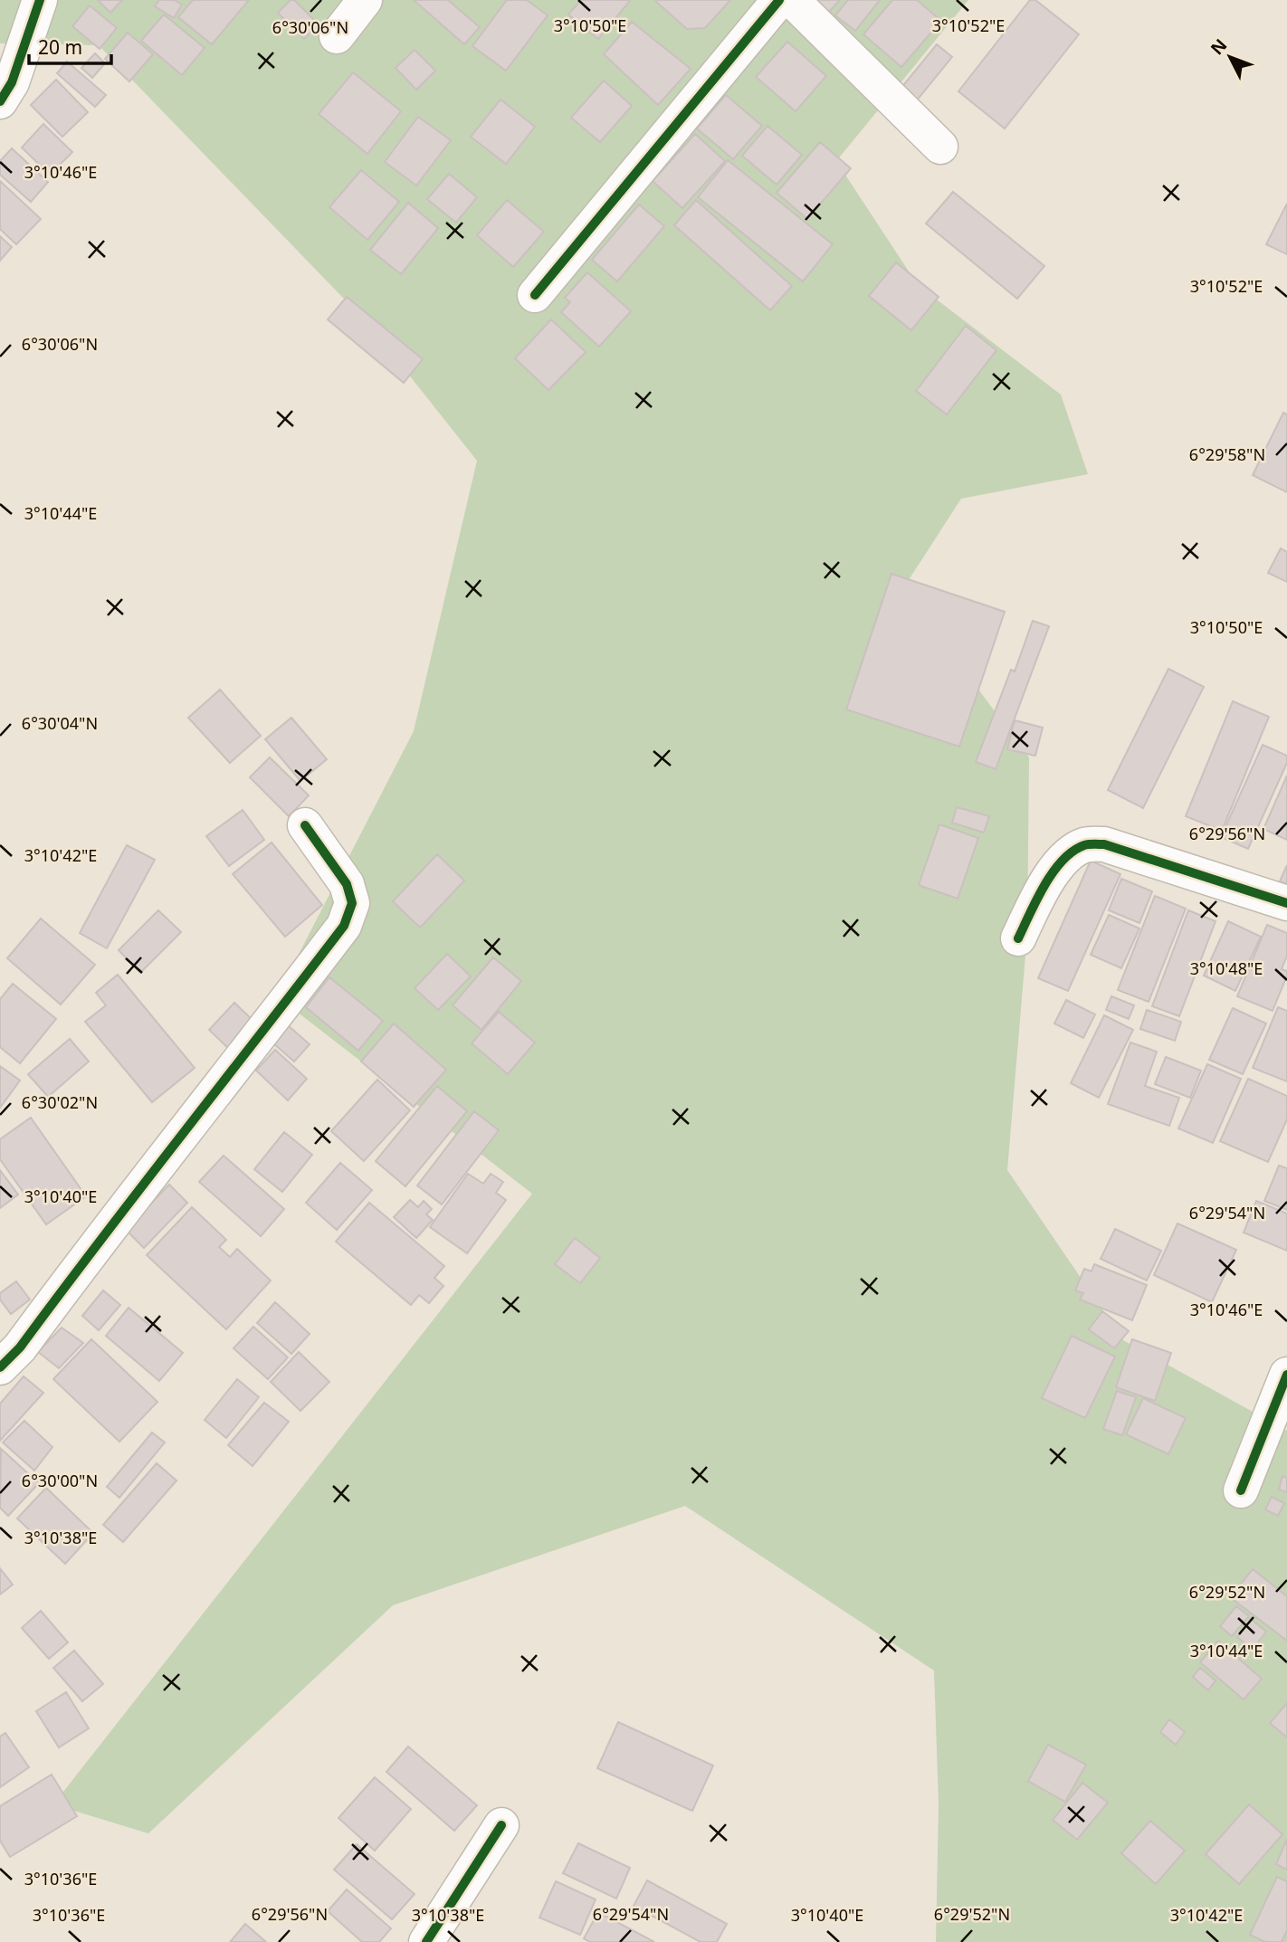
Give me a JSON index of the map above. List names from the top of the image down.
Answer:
{
  "scale_bar": "20 m",
  "north": "top left",
  "coordinates": [
    "3°10'50\"E",
    "3°10'52\"E",
    "6°30'06\"N",
    "3°10'46\"E",
    "6°29'58\"N",
    "3°10'44\"E",
    "6°30'04\"N",
    "6°29'56\"N",
    "3°10'42\"E",
    "3°10'48\"E",
    "6°30'02\"N",
    "3°10'40\"E",
    "6°29'54\"N",
    "6°30'00\"N",
    "3°10'38\"E",
    "6°29'52\"N",
    "3°10'36\"E"
  ]
}
